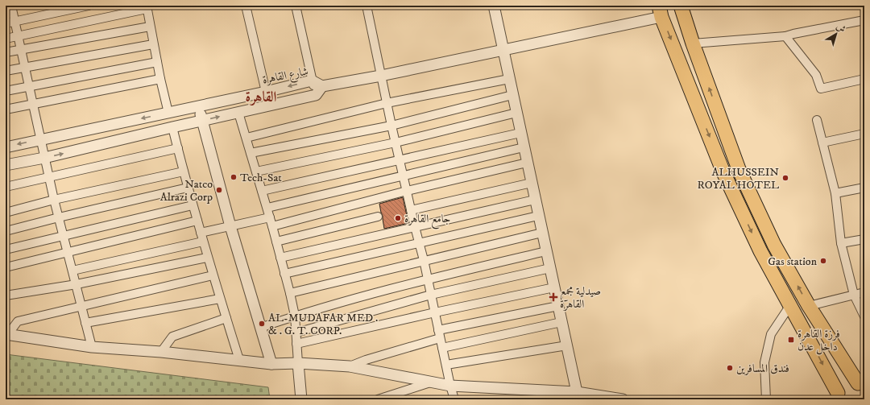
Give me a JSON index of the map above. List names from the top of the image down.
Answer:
{
  "streets": {
    "street": ["شارع القاهرة"]
  },
  "districts": ["القاهرة"],
  "places": {
    "other": [
      "Tech-Sat",
      "ALHUSSEIN ROYAL HOTEL",
      "Natco Alrazi Corp",
      "جامع القاهرة",
      "Gas station",
      "AL-MUDAFAR MED . & . G. T. CORP.",
      "فندق المسافرين"
    ],
    "health": ["صيدلية مجمع القاهرة"],
    "transit": ["فرزة القاهرة داخل عدن"]
  },
  "north": "top right"
}
